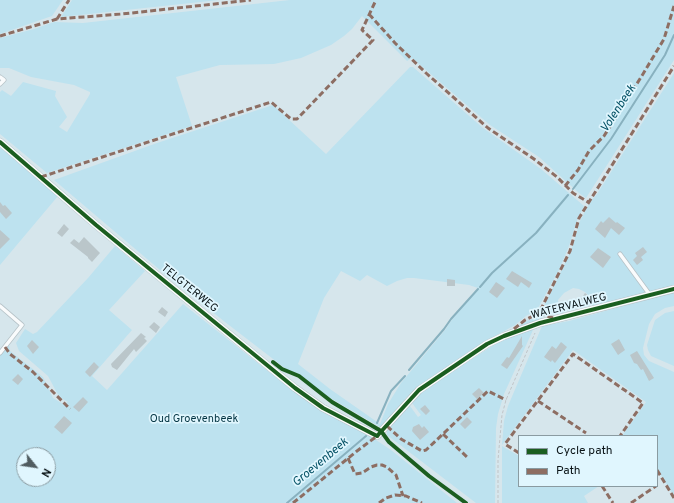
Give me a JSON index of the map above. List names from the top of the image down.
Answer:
{
  "streets": {
    "street": ["TELGTERWEG", "WATERVALWEG"]
  },
  "crossings": [
    ["TELGTERWEG", "WATERVALWEG"]
  ],
  "water": ["Volenbeek", "Groevenbeek"],
  "parks": ["Oud Groevenbeek"],
  "legend": ["Cycle path", "Path"],
  "north": "bottom right"
}
